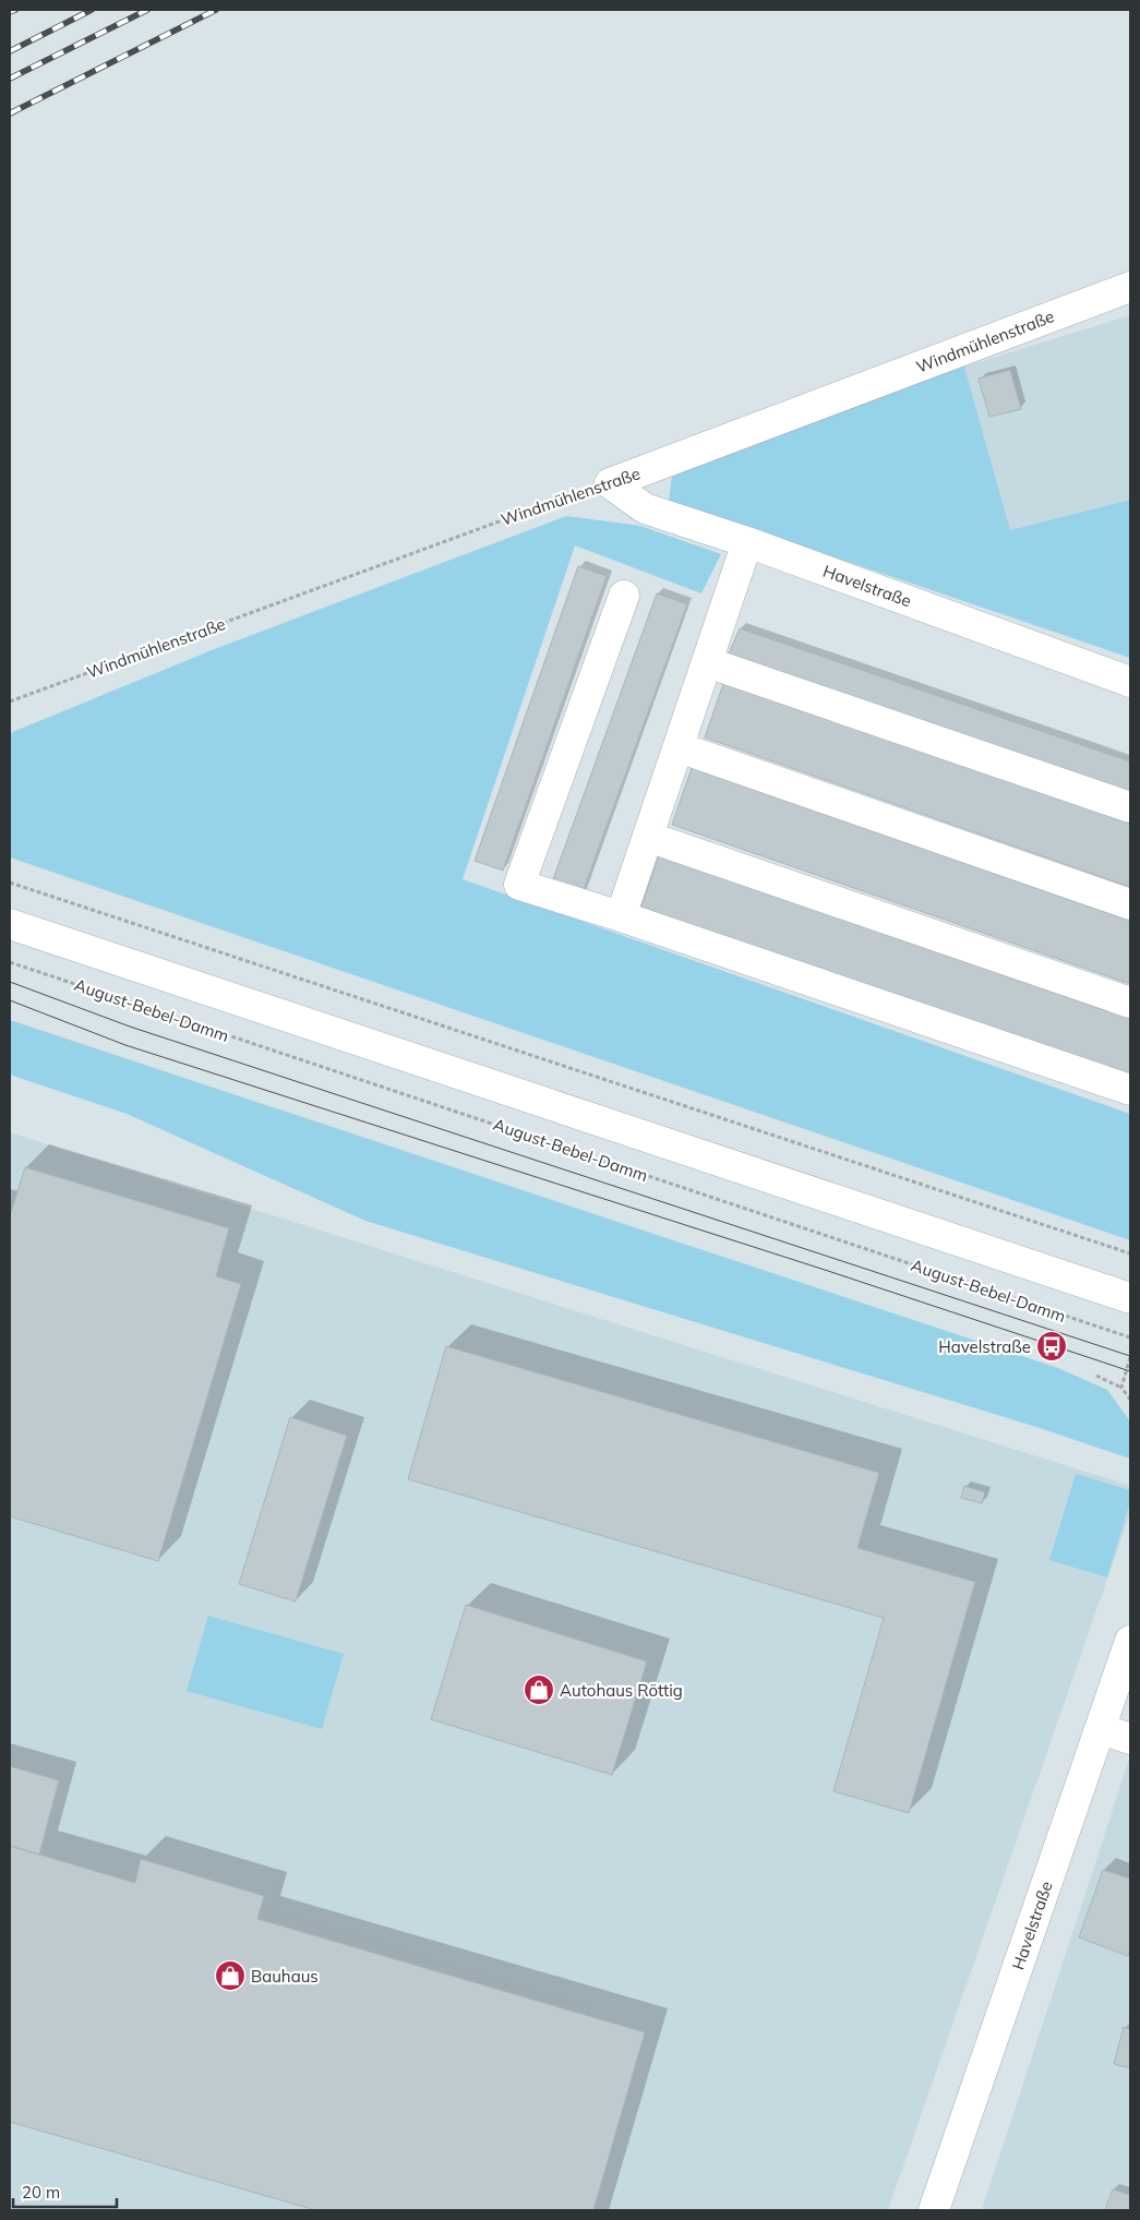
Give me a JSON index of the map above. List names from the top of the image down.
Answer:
{
  "streets": {
    "street": ["Windmühlenstraße", "Havelstraße"],
    "path": ["August-Bebel-Damm"]
  },
  "crossings": [
    ["Windmühlenstraße", "Havelstraße"]
  ],
  "places": {
    "bus stop": ["Havelstraße"],
    "shop": ["Autohaus Röttig", "Bauhaus"]
  },
  "scale_bar": "20 m"
}
